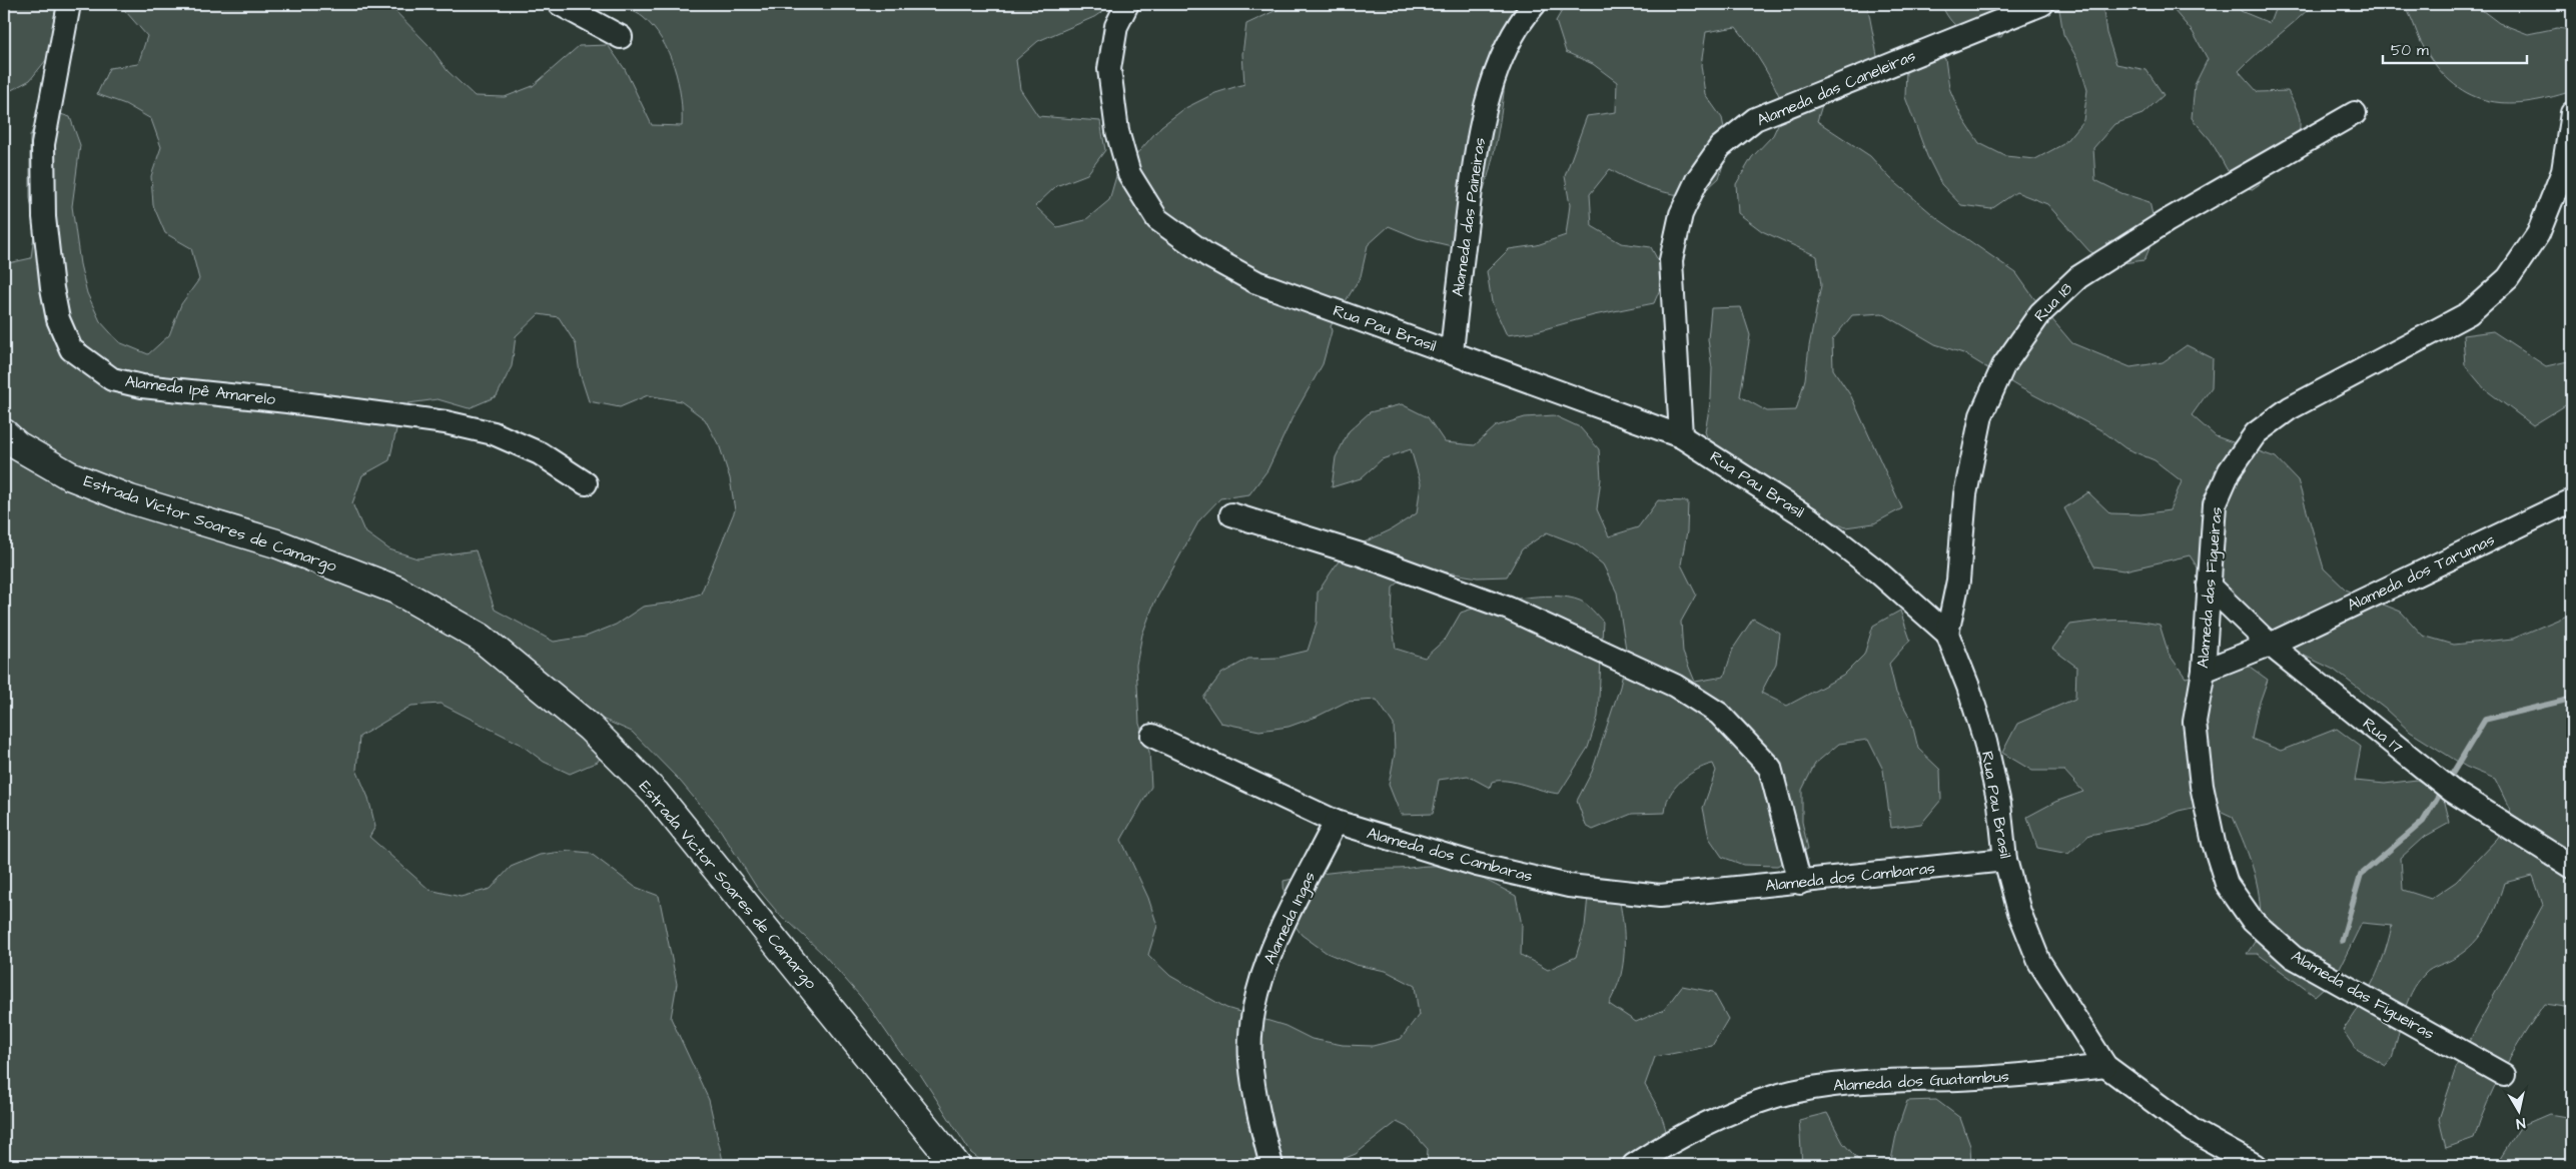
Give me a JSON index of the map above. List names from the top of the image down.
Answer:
{
  "streets": {
    "main road": ["Estrada Victor Soares de Camargo"],
    "street": [
      "Alameda das Caneleiras",
      "Alameda das Paineiras",
      "Rua 18",
      "Rua Pau Brasil",
      "Alameda Ipê Amarelo",
      "Alameda dos Tarumas",
      "Alameda das Figueiras",
      "Rua 17",
      "Alameda dos Cambaras",
      "Alameda Ingas",
      "Alameda dos Guatambus"
    ]
  },
  "crossings": [
    ["Alameda das Caneleiras", "Rua Pau Brasil"],
    ["Alameda das Paineiras", "Rua Pau Brasil"],
    ["Rua 18", "Rua Pau Brasil"],
    ["Rua Pau Brasil", "Alameda dos Cambaras"],
    ["Rua Pau Brasil", "Alameda dos Guatambus"],
    ["Alameda dos Tarumas", "Alameda das Figueiras"],
    ["Alameda dos Tarumas", "Rua 17"],
    ["Alameda das Figueiras", "Rua 17"],
    ["Alameda dos Cambaras", "Alameda Ingas"]
  ],
  "scale_bar": "50 m",
  "north": "bottom"
}
